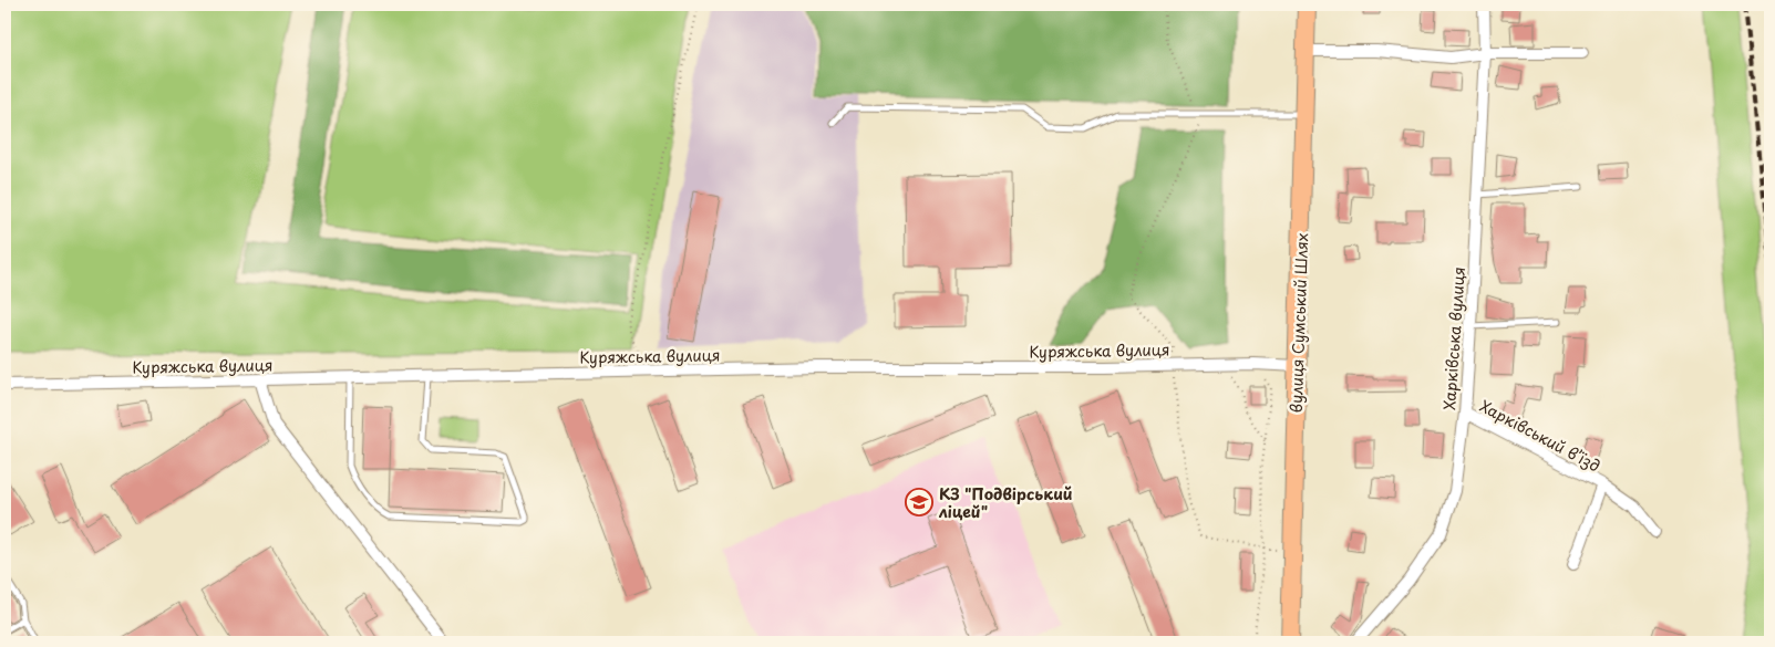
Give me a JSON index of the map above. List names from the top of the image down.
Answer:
{
  "streets": {
    "main road": ["вулиця Сумський Шлях"],
    "street": ["Харківська вулиця", "Куряжська вулиця", "Харківський в’їзд"]
  },
  "crossings": [
    ["вулиця Сумський Шлях", "Куряжська вулиця"],
    ["Харківська вулиця", "Харківський в’їзд"]
  ],
  "places": {
    "school or university": ["КЗ \"Подвірський ліцей\""]
  }
}
